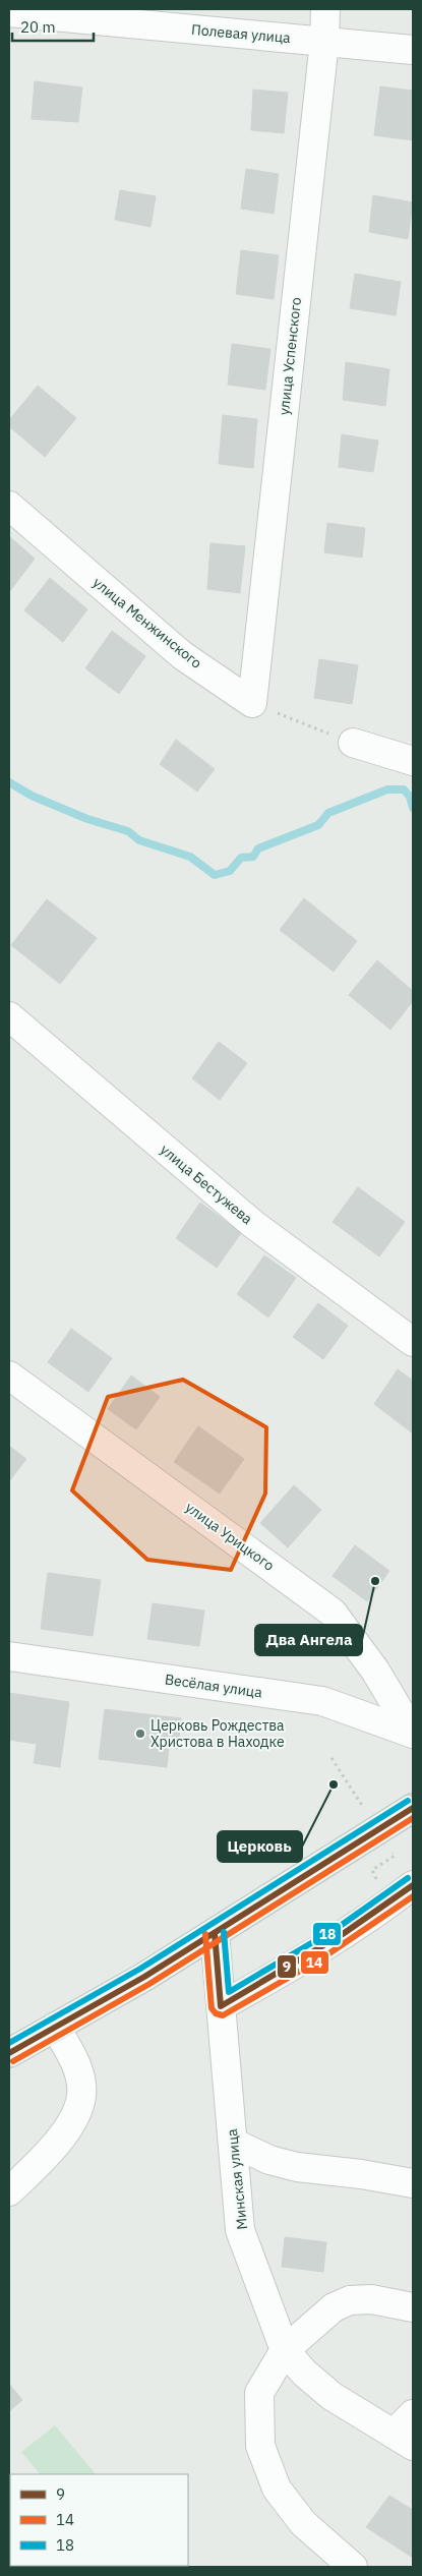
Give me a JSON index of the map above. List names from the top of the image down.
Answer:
{
  "streets": {
    "street": [
      "Полевая улица",
      "улица Успенского",
      "улица Менжинского",
      "улица Бестужева",
      "улица Урицкого",
      "Весёлая улица",
      "Минская улица"
    ]
  },
  "crossings": [
    ["Полевая улица", "улица Успенского"],
    ["улица Успенского", "улица Менжинского"],
    ["улица Урицкого", "Весёлая улица"]
  ],
  "places": ["Два Ангела", "Церковь Рождества Христова в Находке", "Церковь"],
  "lines": ["transit line 18", "transit line 9", "transit line 14"],
  "legend": ["9", "14", "18"],
  "scale_bar": "20 m"
}
